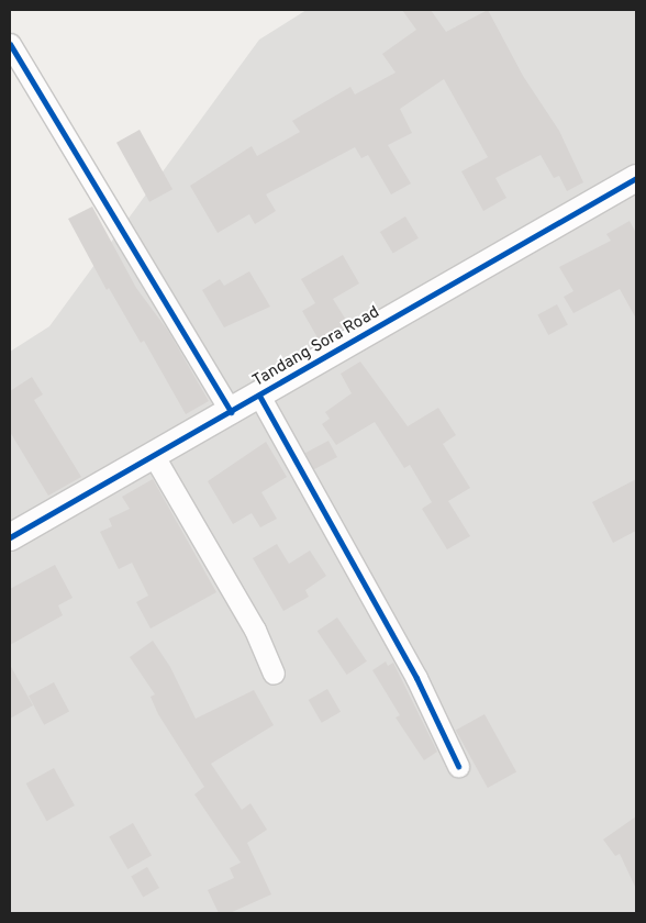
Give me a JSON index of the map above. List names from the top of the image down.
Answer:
{
  "streets": {
    "street": ["Tandang Sora Road"]
  }
}
